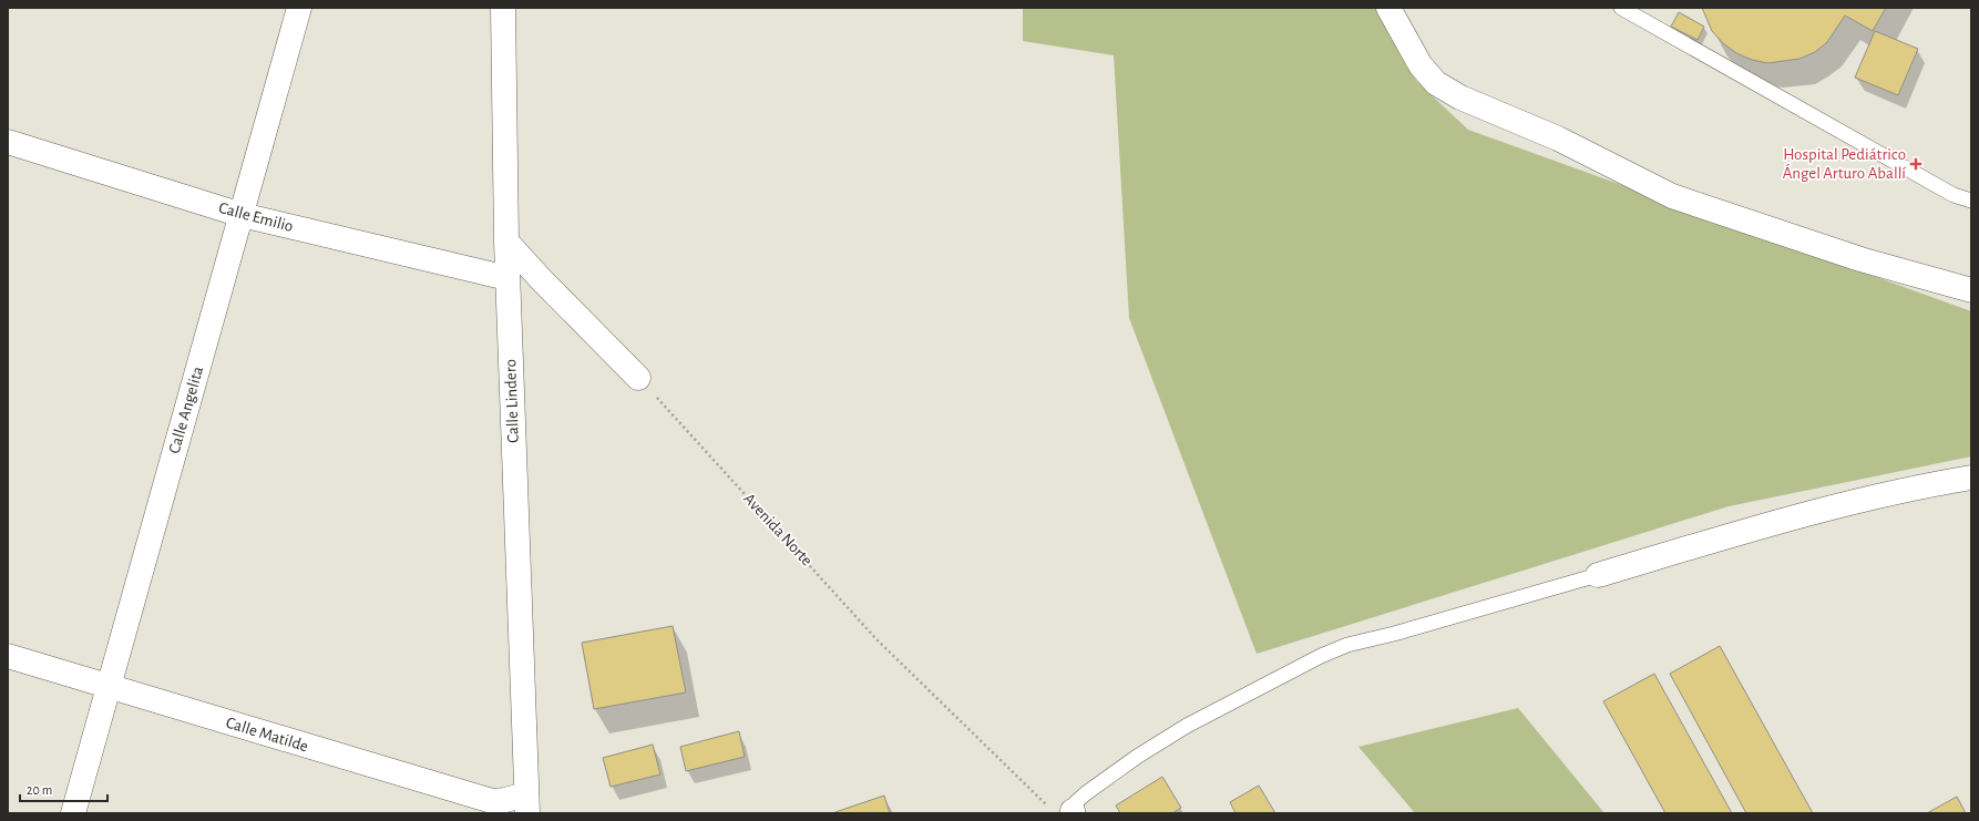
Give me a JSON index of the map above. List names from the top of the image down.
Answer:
{
  "streets": {
    "street": [
      "Calle Emilio",
      "Calle Lindero",
      "Calle Angelita",
      "Calle Matilde"
    ],
    "path": ["Avenida Norte"]
  },
  "crossings": [
    ["Calle Emilio", "Calle Lindero"],
    ["Calle Emilio", "Calle Angelita"],
    ["Calle Lindero", "Calle Matilde"],
    ["Calle Angelita", "Calle Matilde"]
  ],
  "places": {
    "health": ["Hospital Pediátrico Ángel Arturo Aballí"]
  },
  "scale_bar": "20 m"
}
